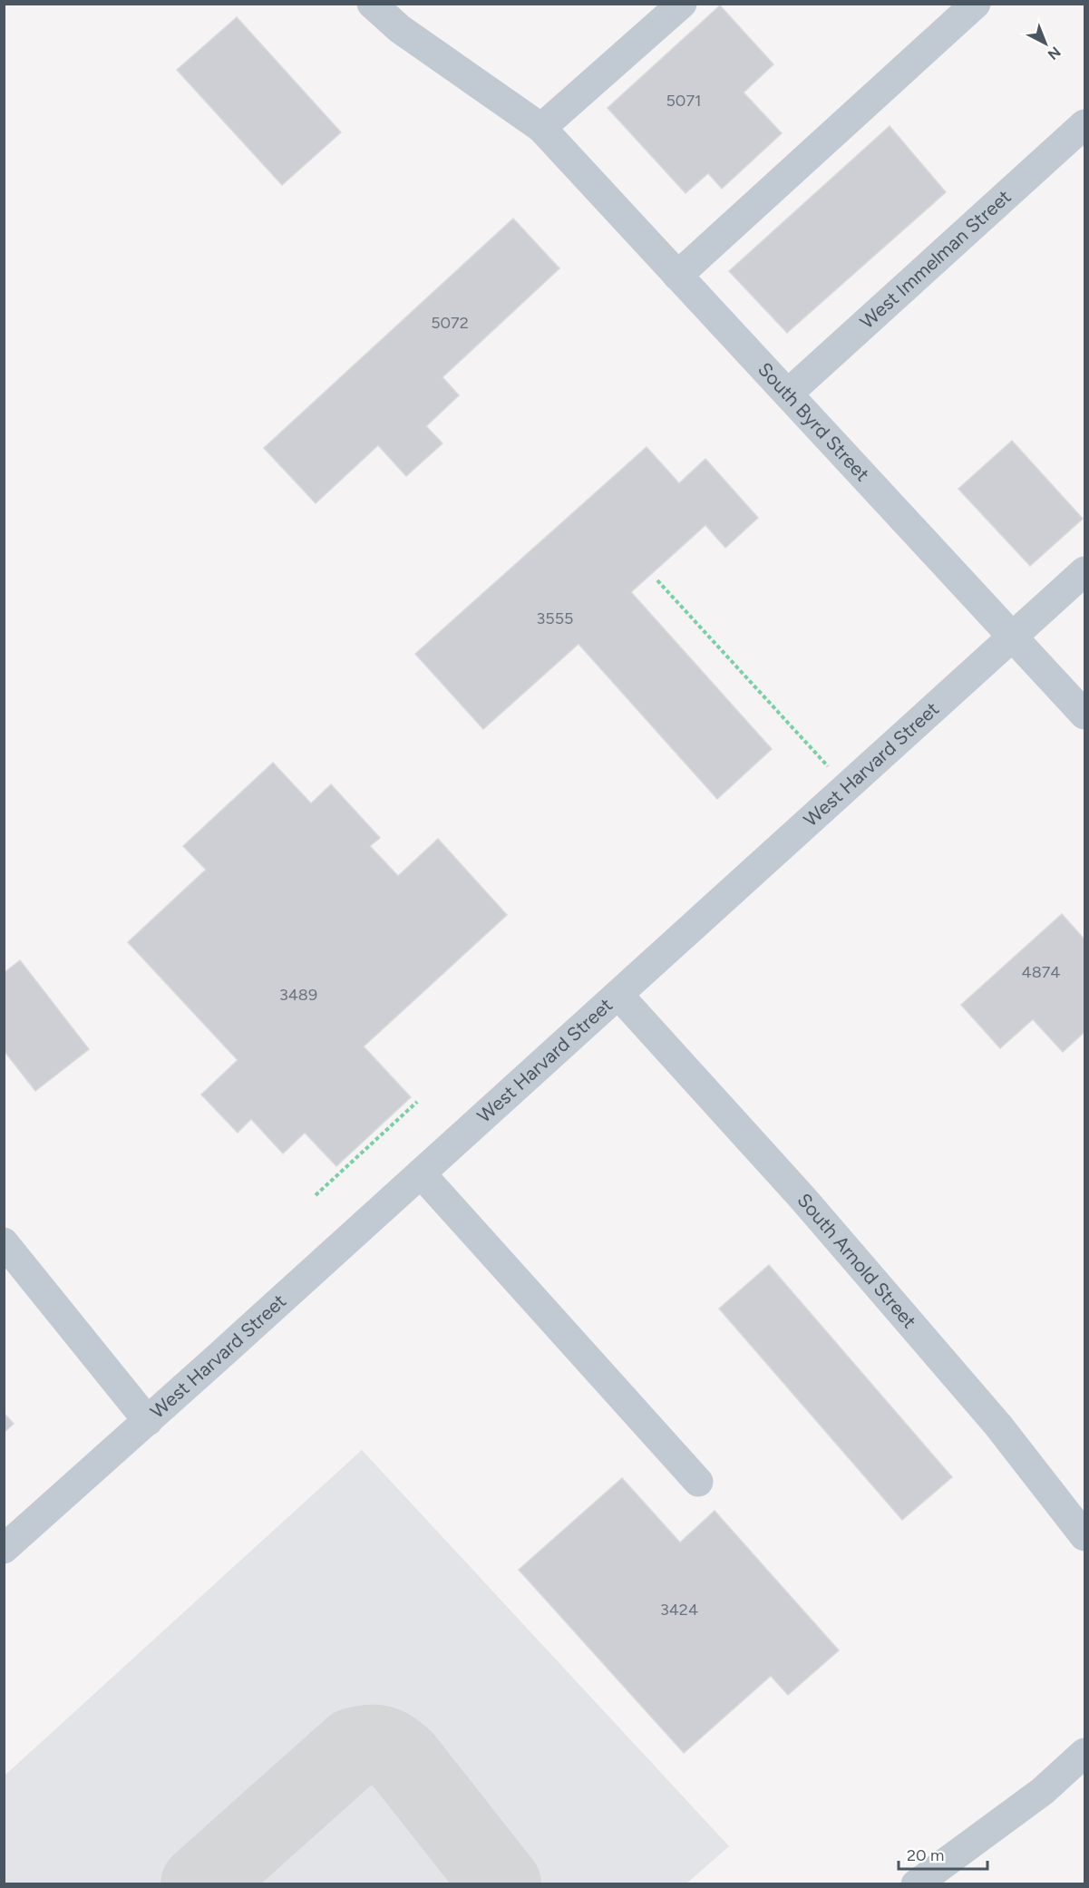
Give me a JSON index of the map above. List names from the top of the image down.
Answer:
{
  "streets": {
    "street": [
      "West Immelman Street",
      "South Byrd Street",
      "West Harvard Street",
      "South Arnold Street"
    ]
  },
  "crossings": [
    ["West Immelman Street", "South Byrd Street"],
    ["South Byrd Street", "West Harvard Street"],
    ["West Harvard Street", "South Arnold Street"]
  ],
  "house_numbers": [
    "5071",
    "5072",
    "3555",
    "4874",
    "3489",
    "3424"
  ],
  "scale_bar": "20 m",
  "north": "bottom right"
}
